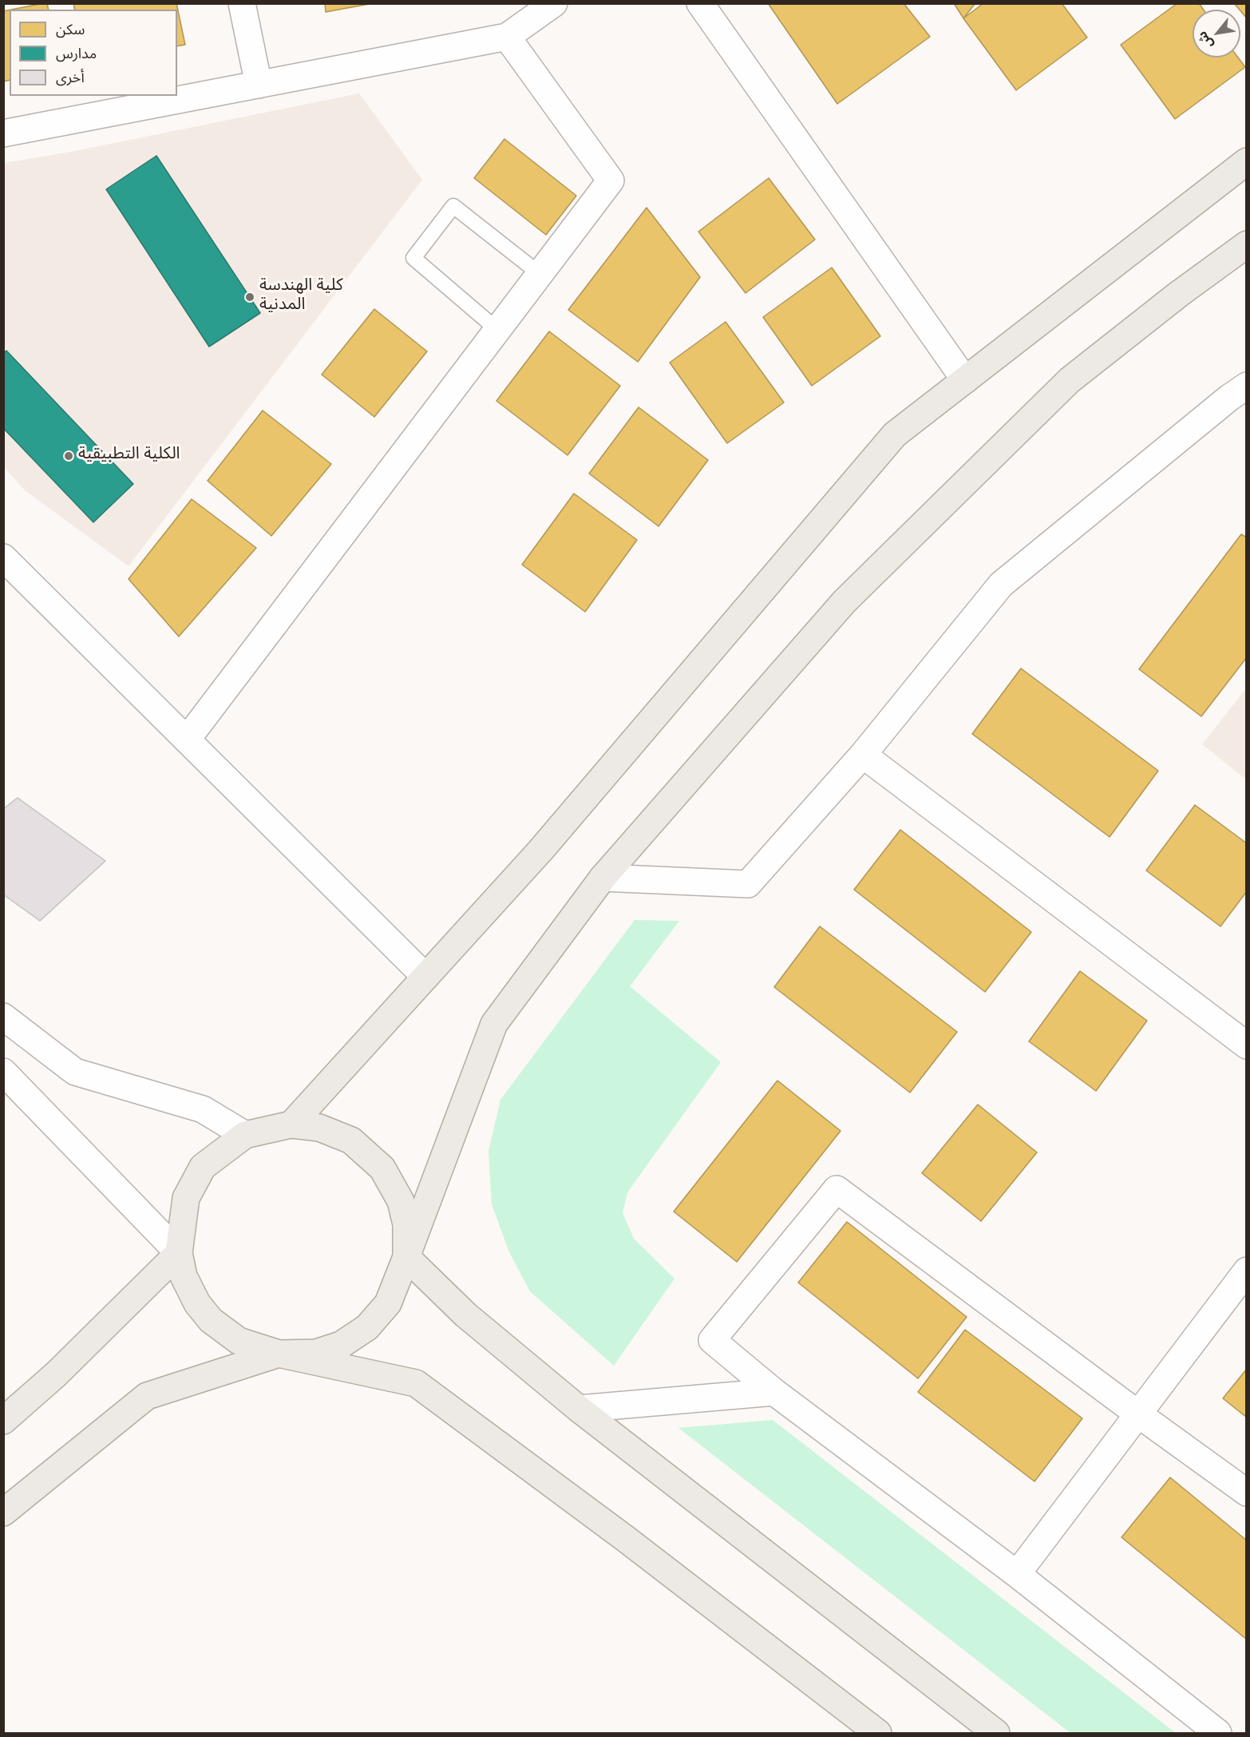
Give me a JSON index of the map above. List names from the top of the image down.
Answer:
{
  "places": ["كلية الهندسة المدنية", "الكلية التطبيقية"],
  "legend": ["سكن", "مدارس", "أخرى"],
  "north": "bottom left"
}
